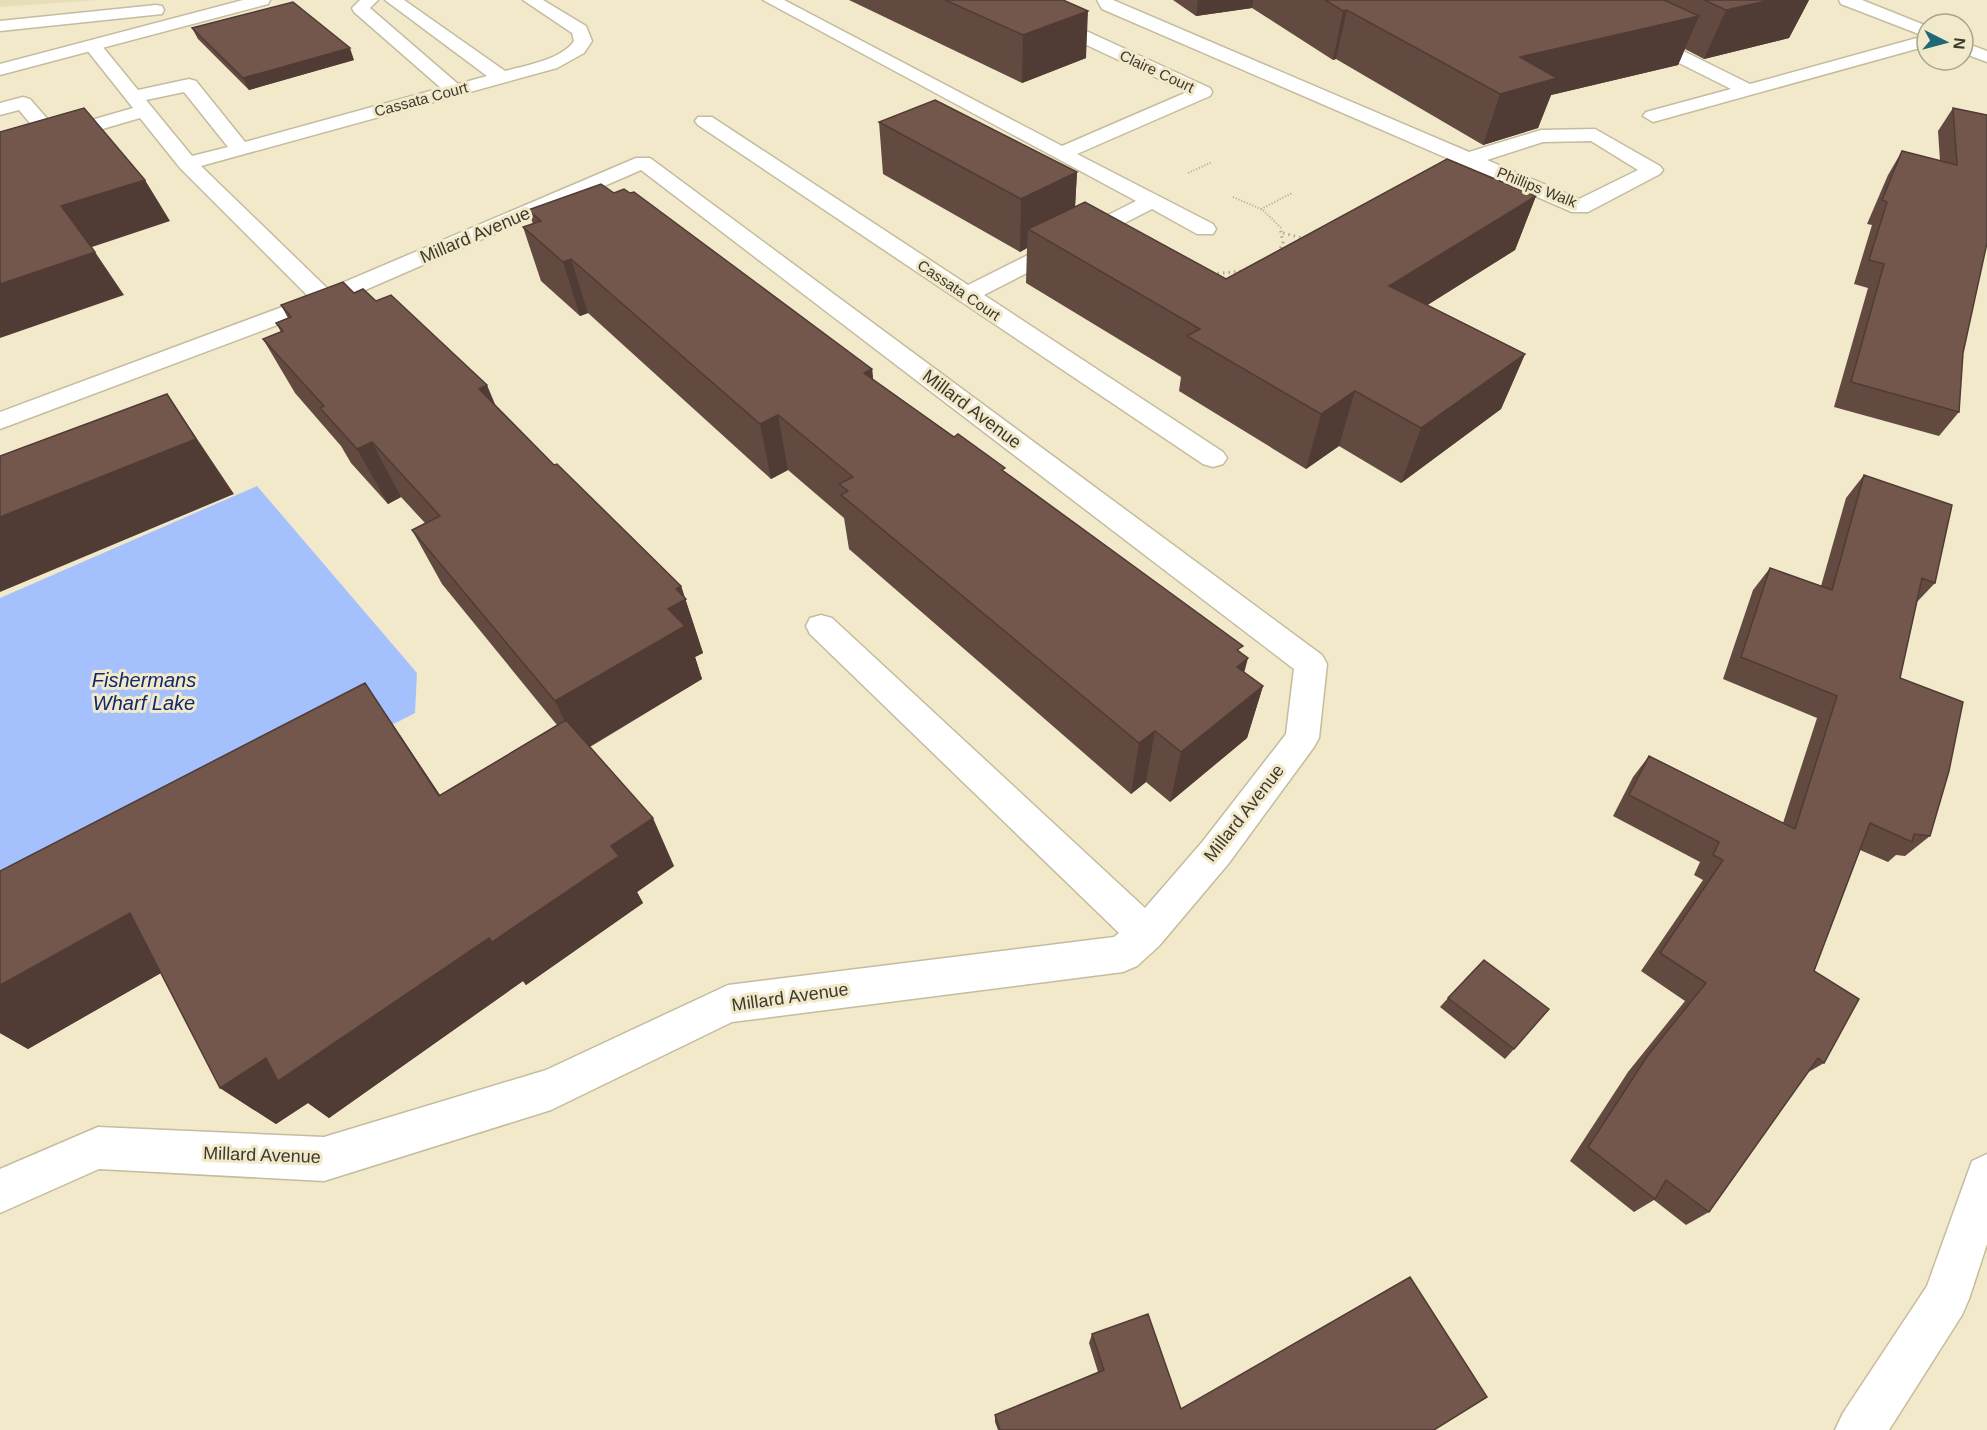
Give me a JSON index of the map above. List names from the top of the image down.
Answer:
{
  "streets": {
    "street": [
      "Claire Court",
      "Cassata Court",
      "Phillips Walk",
      "Millard Avenue"
    ]
  },
  "water": ["Fishermans Wharf Lake"],
  "north": "right"
}
